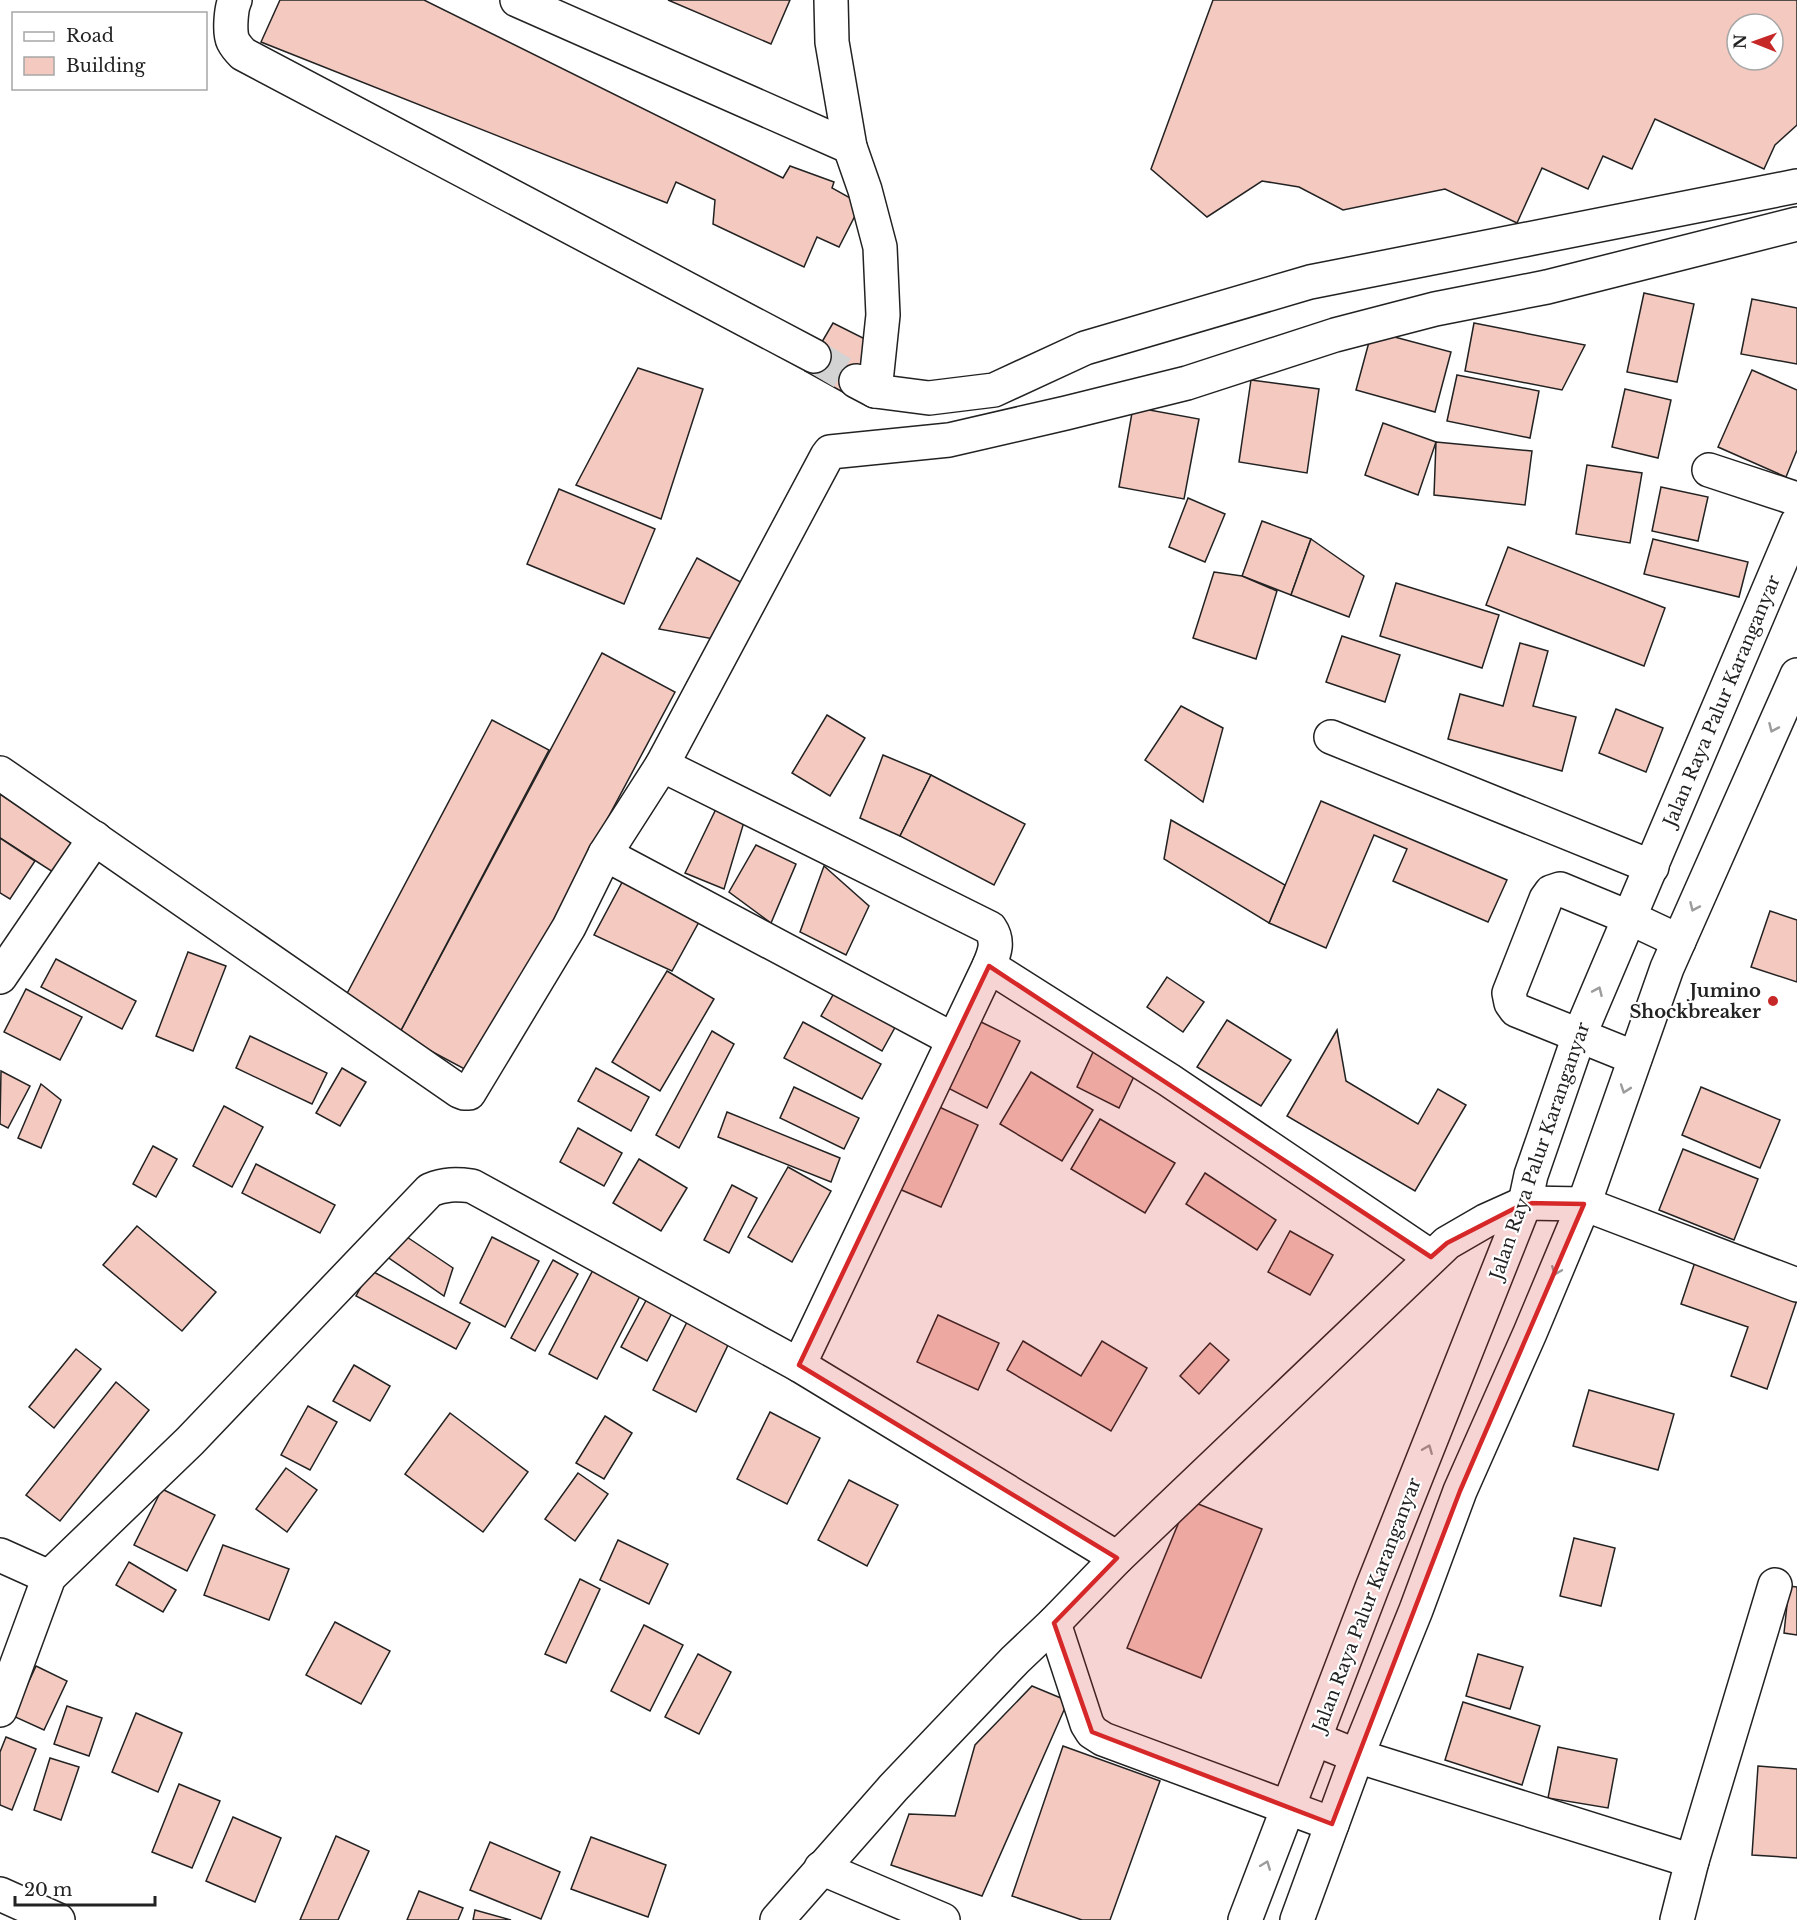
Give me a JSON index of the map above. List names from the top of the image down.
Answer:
{
  "streets": {
    "street": ["Jalan Raya Palur Karanganyar"]
  },
  "places": ["Jumino Shockbreaker"],
  "legend": ["Road", "Building"],
  "scale_bar": "20 m",
  "north": "left"
}
